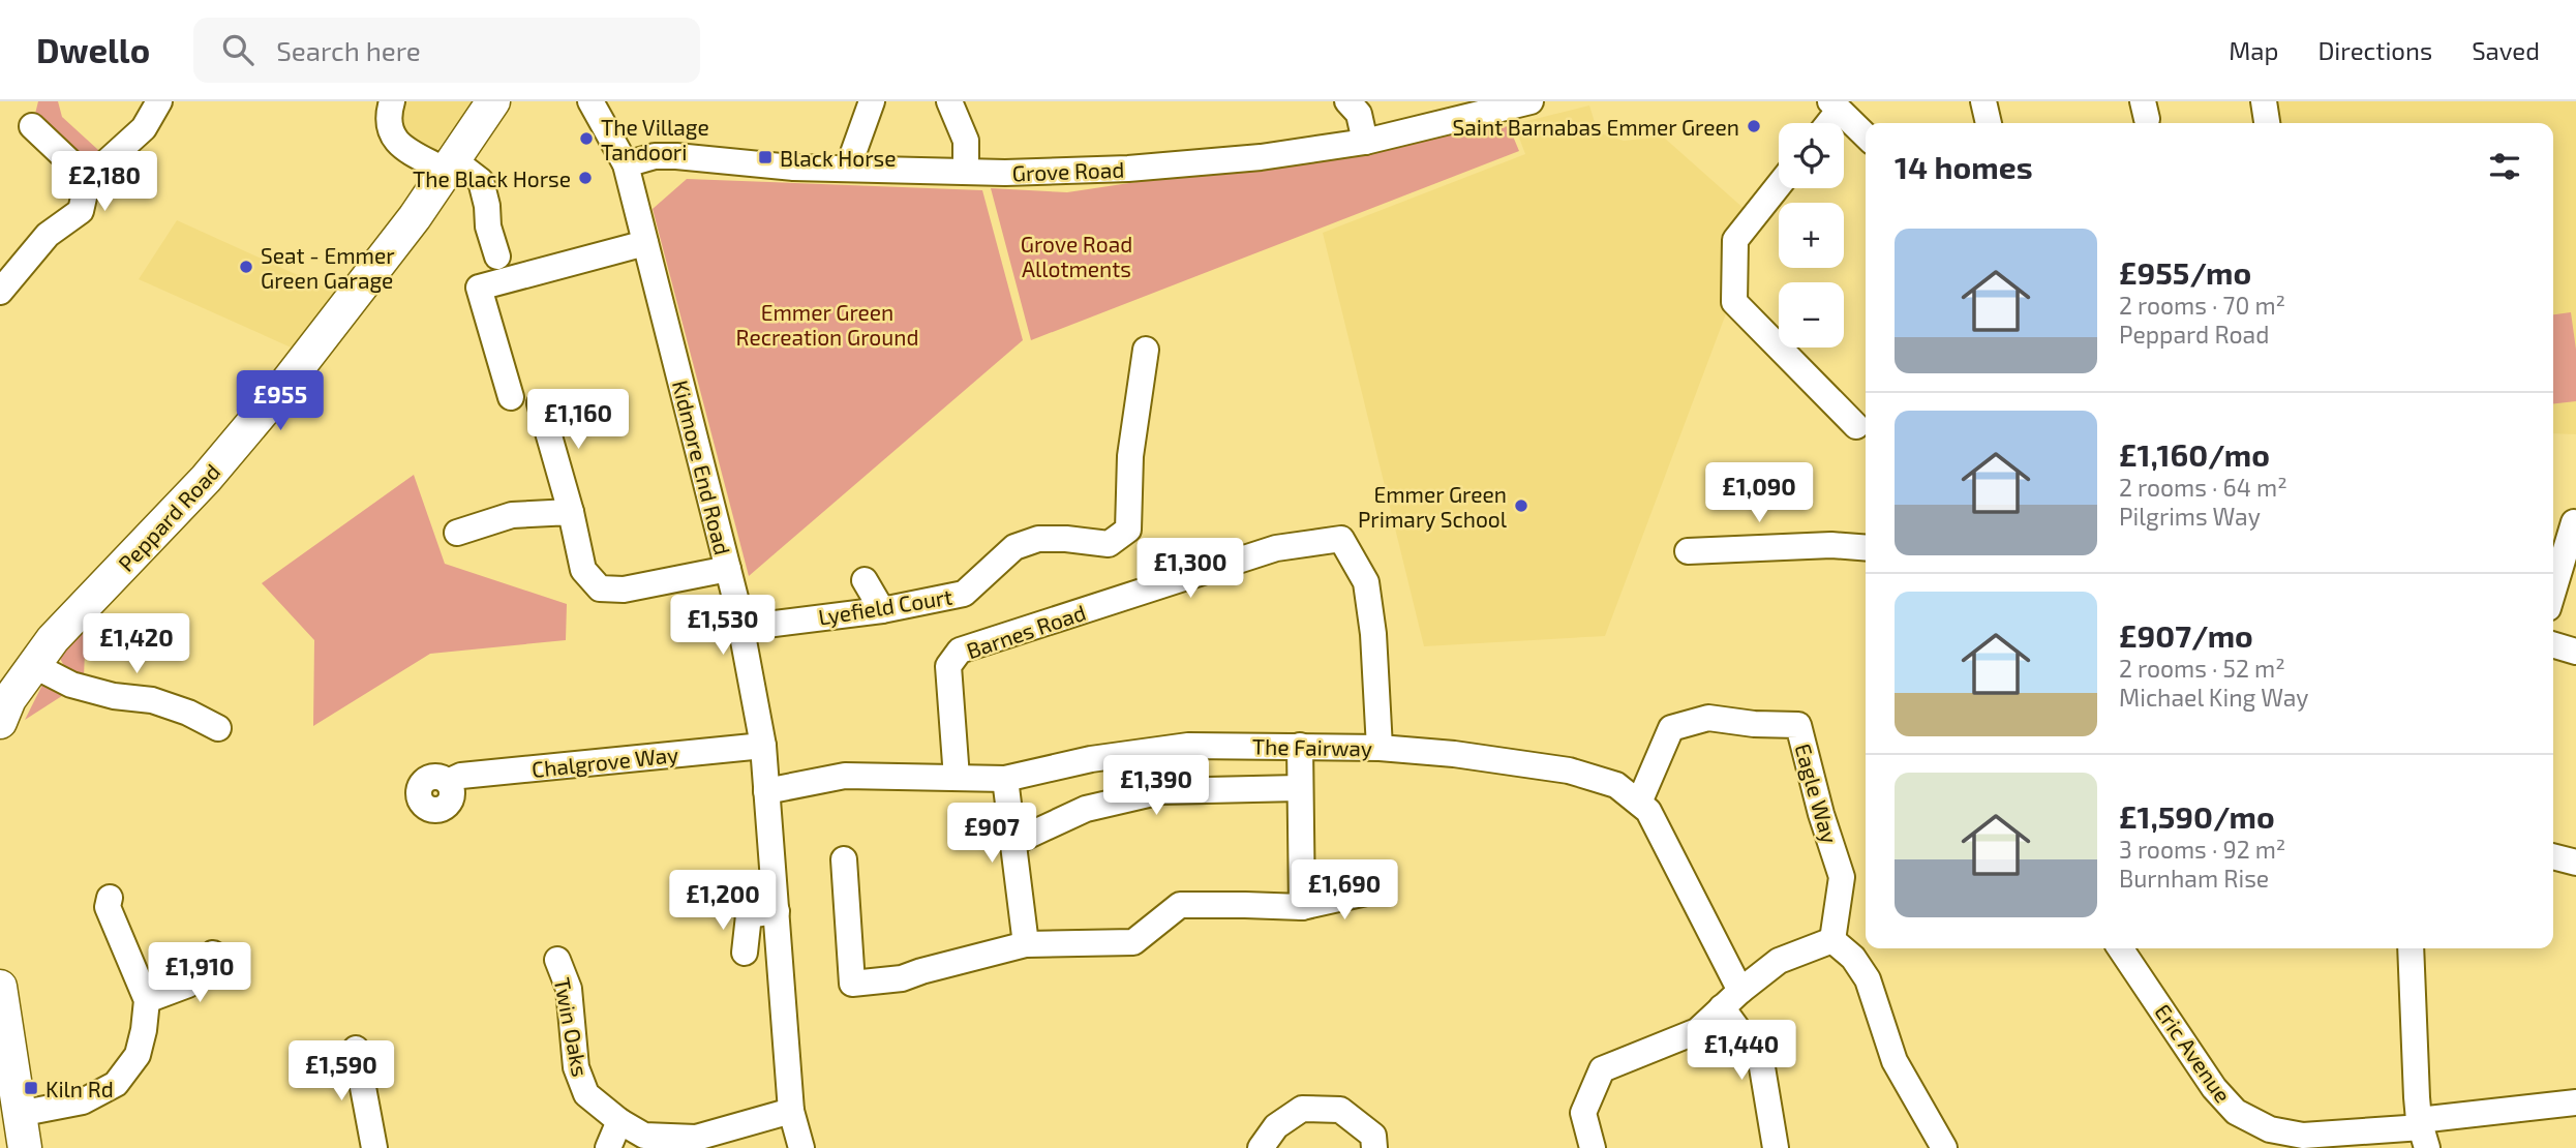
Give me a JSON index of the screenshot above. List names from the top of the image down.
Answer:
{
  "streets": {
    "main road": ["Peppard Road"],
    "street": [
      "Grove Road",
      "Kidmore End Road",
      "Lyefield Court",
      "Barnes Road",
      "The Fairway",
      "Chalgrove Way",
      "Eagle Way",
      "Twin Oaks",
      "Eric Avenue"
    ]
  },
  "crossings": [
    ["Grove Road", "Kidmore End Road"],
    ["Kidmore End Road", "Lyefield Court"],
    ["Kidmore End Road", "The Fairway"],
    ["Kidmore End Road", "Chalgrove Way"],
    ["Kidmore End Road", "Twin Oaks"],
    ["Barnes Road", "The Fairway"],
    ["The Fairway", "Eagle Way"]
  ],
  "parks": ["Grove Road Allotments", "Emmer Green Recreation Ground"],
  "places": {
    "other": [
      "Saint Barnabas Emmer Green",
      "The Village Tandoori",
      "The Black Horse",
      "Seat - Emmer Green Garage",
      "Emmer Green Primary School"
    ],
    "transit": ["Black Horse", "Kiln Rd"]
  },
  "page": {
    "header": "Dwello",
    "search": "Search here",
    "nav": ["Map", "Directions", "Saved"],
    "map_buttons": ["+", "−"],
    "heading": "14 homes",
    "price": [
      "£2,180",
      "£955",
      "£1,160",
      "£1,090",
      "£1,300",
      "£1,530",
      "£1,420",
      "£1,390",
      "£907",
      "£1,690",
      "£1,200",
      "£1,910",
      "£1,440",
      "£1,590"
    ],
    "list": [
      {
        "name": "£955/mo",
        "note": "2 rooms · 70 m² · Peppard Road"
      },
      {
        "name": "£1,160/mo",
        "note": "2 rooms · 64 m² · Pilgrims Way"
      },
      {
        "name": "£907/mo",
        "note": "2 rooms · 52 m² · Michael King Way"
      },
      {
        "name": "£1,590/mo",
        "note": "3 rooms · 92 m² · Burnham Rise"
      }
    ]
  }
}
